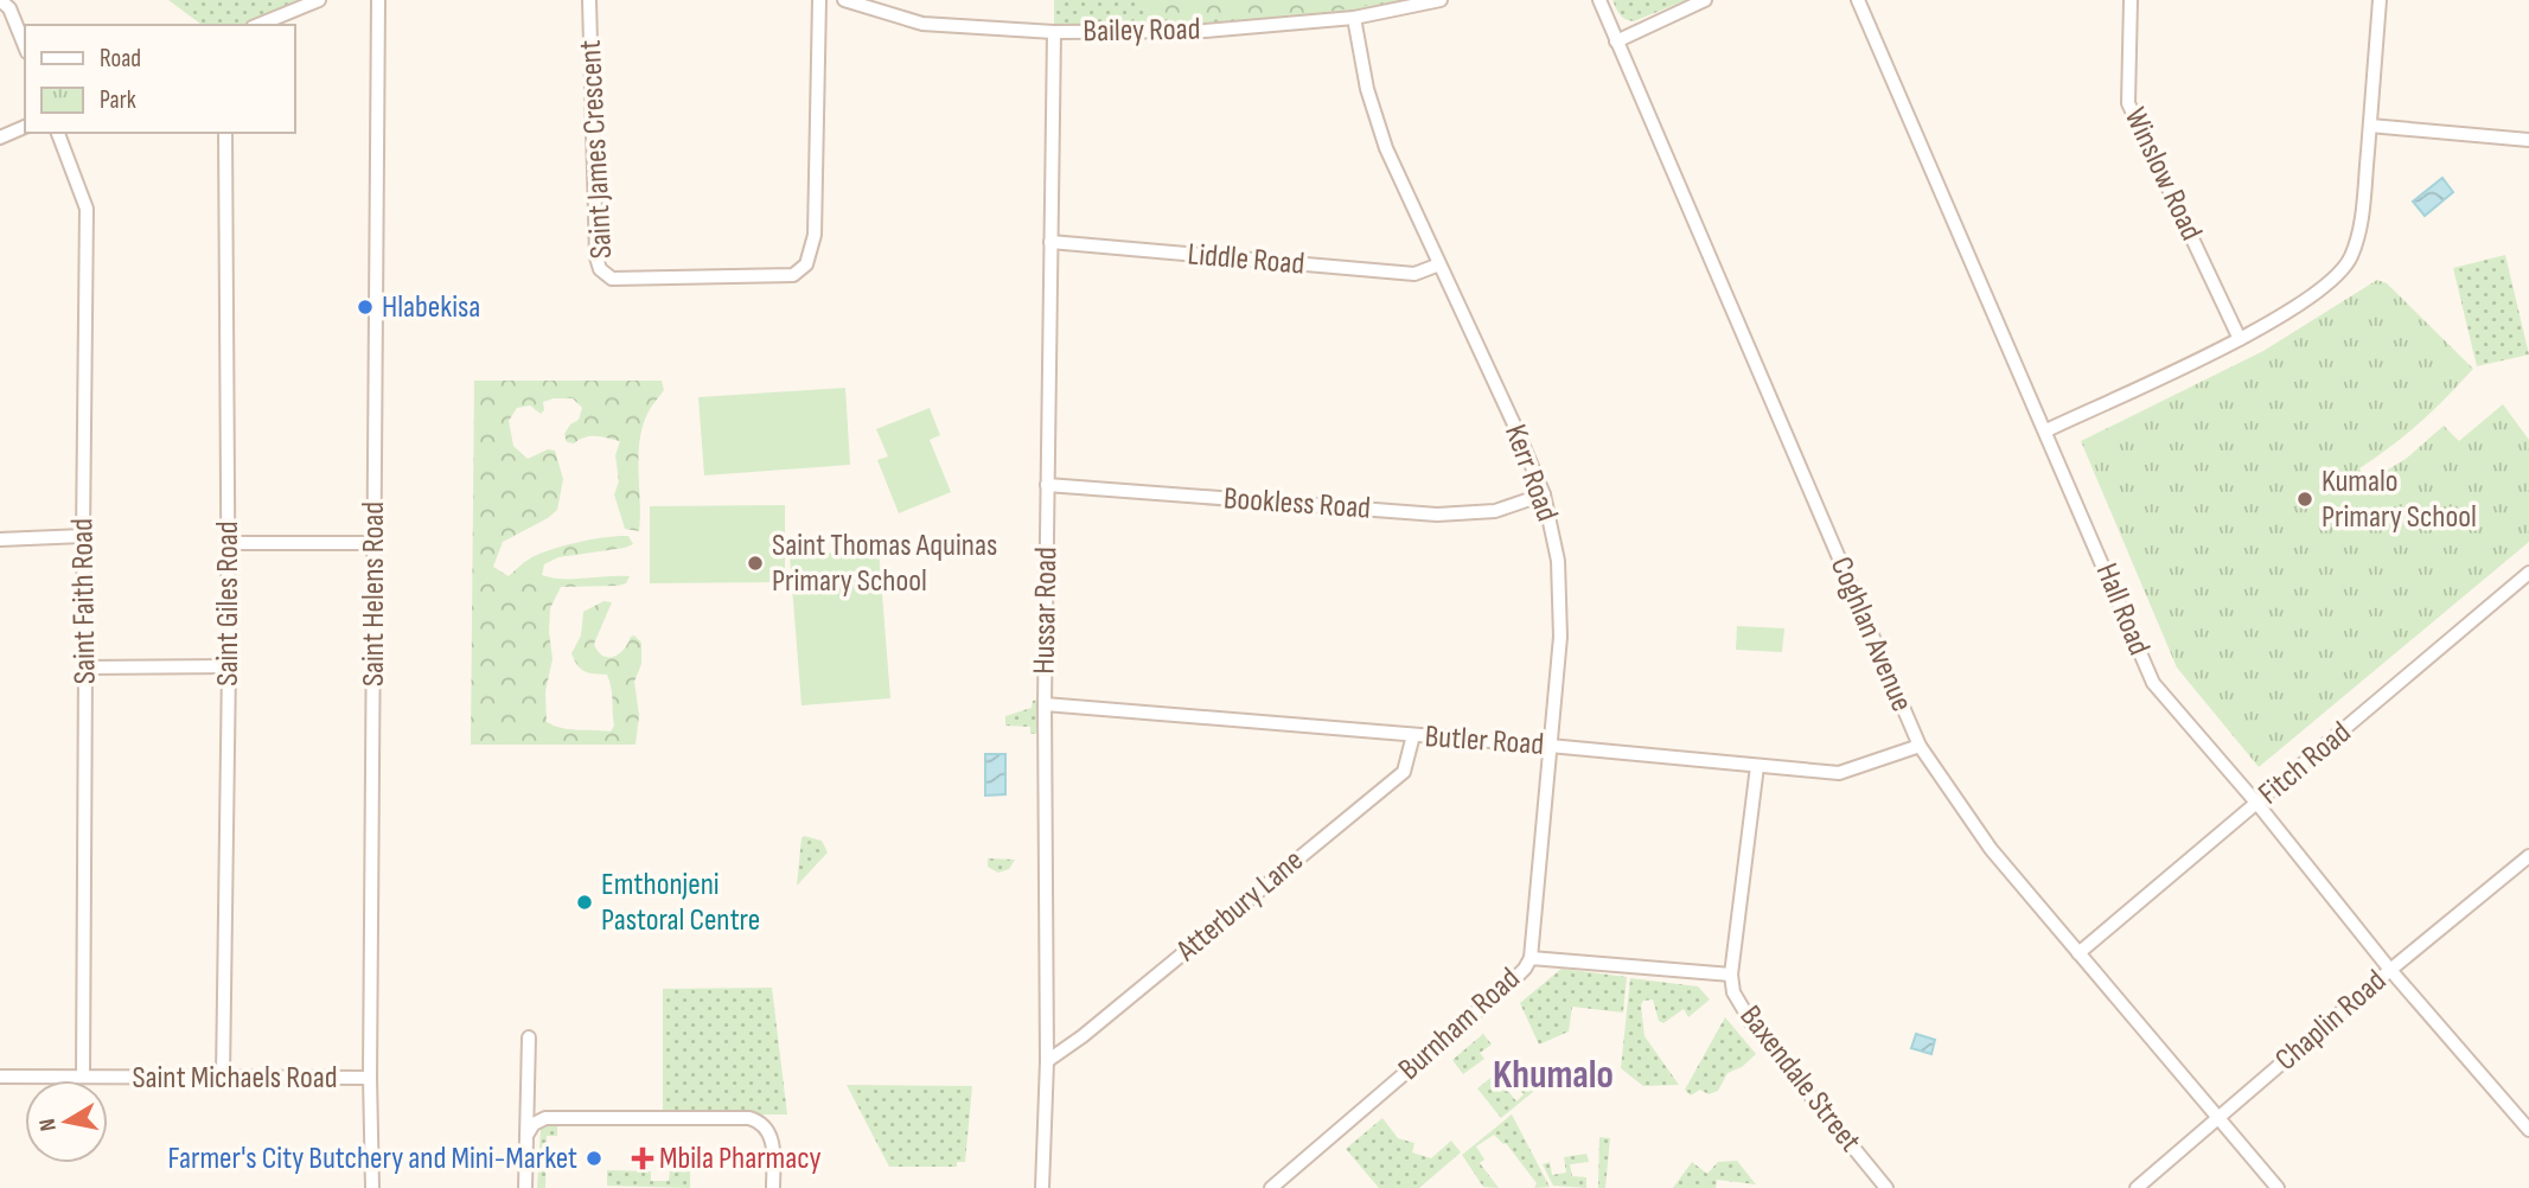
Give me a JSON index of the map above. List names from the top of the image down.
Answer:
{
  "streets": {
    "street": [
      "Bailey Road",
      "Saint James Crescent",
      "Winslow Road",
      "Liddle Road",
      "Kerr Road",
      "Bookless Road",
      "Saint Helens Road",
      "Saint Faith Road",
      "Saint Giles Road",
      "Hall Road",
      "Hussar Road",
      "Coghlan Avenue",
      "Butler Road",
      "Fitch Road",
      "Atterbury Lane",
      "Chaplin Road",
      "Burnham Road",
      "Saint Michaels Road",
      "Baxendale Street"
    ]
  },
  "crossings": [
    ["Bailey Road", "Kerr Road"],
    ["Bailey Road", "Hussar Road"],
    ["Liddle Road", "Kerr Road"],
    ["Liddle Road", "Hussar Road"],
    ["Kerr Road", "Bookless Road"],
    ["Kerr Road", "Butler Road"],
    ["Kerr Road", "Burnham Road"],
    ["Bookless Road", "Hussar Road"],
    ["Saint Helens Road", "Saint Michaels Road"],
    ["Saint Faith Road", "Saint Michaels Road"],
    ["Saint Giles Road", "Saint Michaels Road"],
    ["Hall Road", "Fitch Road"],
    ["Hall Road", "Chaplin Road"],
    ["Hussar Road", "Butler Road"],
    ["Hussar Road", "Atterbury Lane"],
    ["Coghlan Avenue", "Butler Road"],
    ["Coghlan Avenue", "Fitch Road"],
    ["Coghlan Avenue", "Chaplin Road"],
    ["Butler Road", "Atterbury Lane"],
    ["Butler Road", "Baxendale Street"],
    ["Burnham Road", "Baxendale Street"]
  ],
  "districts": ["Khumalo"],
  "places": {
    "other": [
      "Hlabekisa",
      "Kumalo Primary School",
      "Saint Thomas Aquinas Primary School",
      "Emthonjeni Pastoral Centre",
      "Farmer's City Butchery and Mini-Market"
    ],
    "health": ["Mbila Pharmacy"]
  },
  "legend": ["Road", "Park"],
  "north": "left"
}
